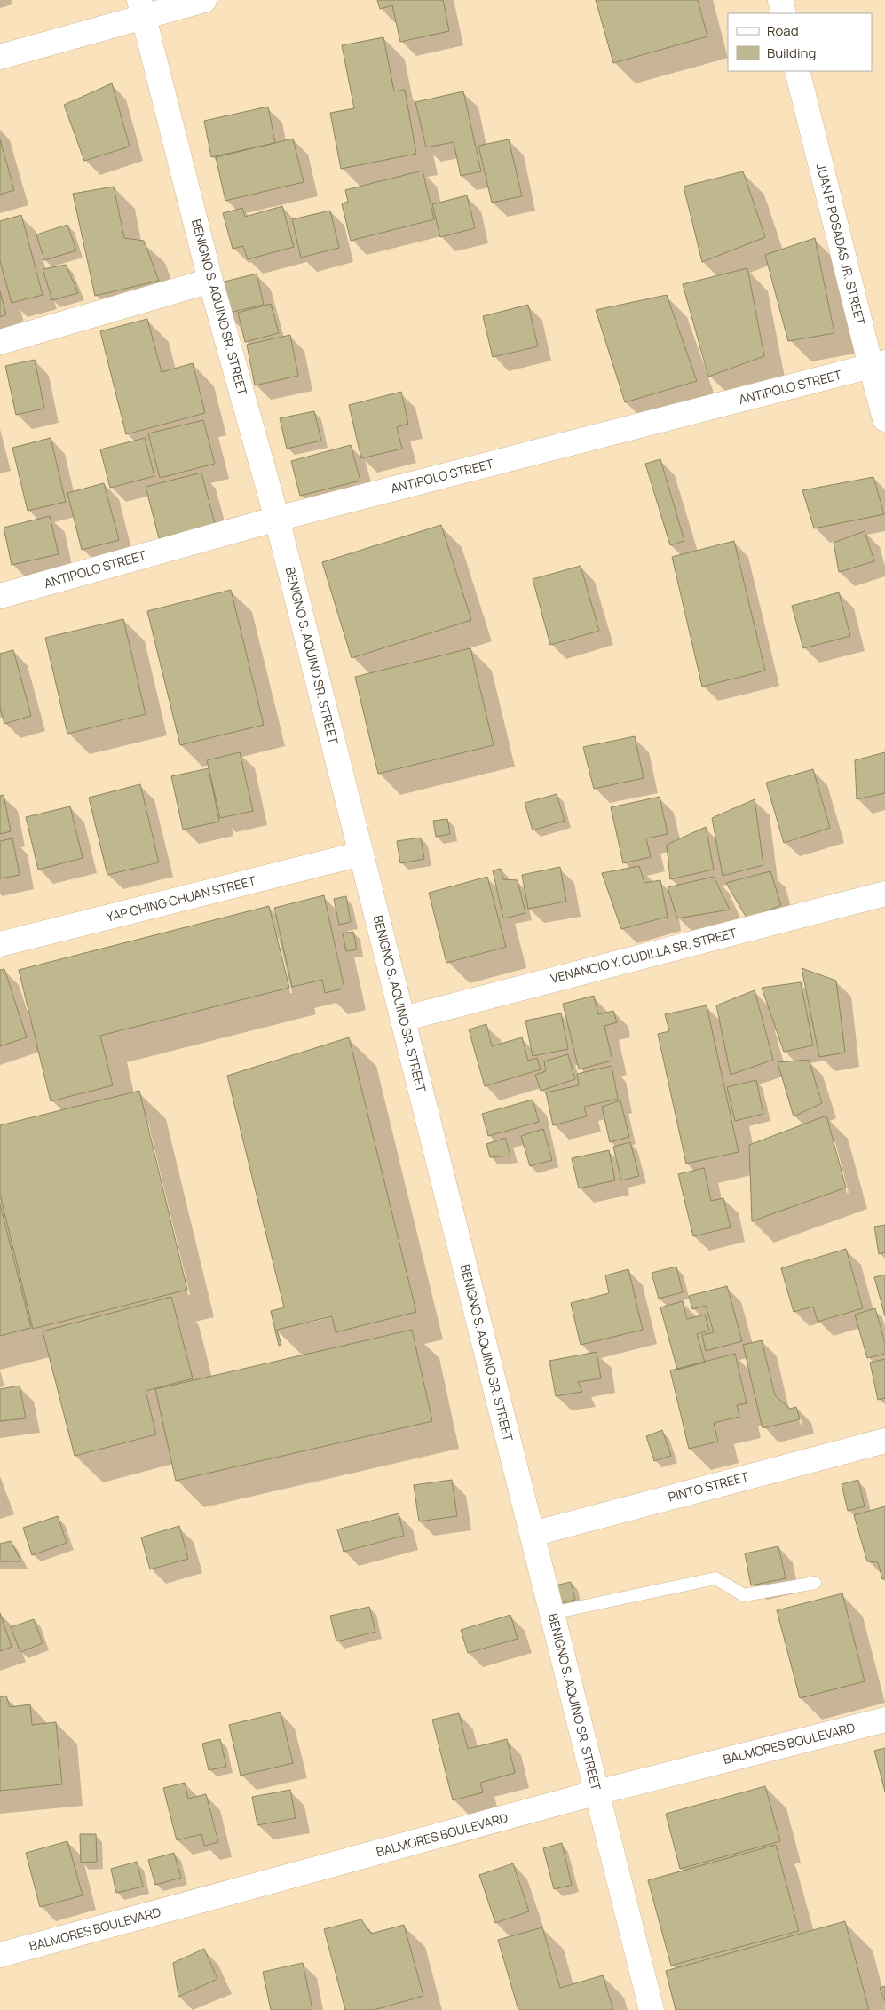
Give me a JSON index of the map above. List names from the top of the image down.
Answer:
{
  "streets": {
    "street": [
      "JUAN P. POSADAS JR. STREET",
      "BENIGNO S. AQUINO SR. STREET",
      "ANTIPOLO STREET",
      "YAP CHING CHUAN STREET",
      "VENANCIO Y. CUDILLA SR. STREET",
      "PINTO STREET",
      "BALMORES BOULEVARD"
    ]
  },
  "crossings": [
    ["JUAN P. POSADAS JR. STREET", "ANTIPOLO STREET"],
    ["BENIGNO S. AQUINO SR. STREET", "ANTIPOLO STREET"],
    ["BENIGNO S. AQUINO SR. STREET", "YAP CHING CHUAN STREET"],
    ["BENIGNO S. AQUINO SR. STREET", "VENANCIO Y. CUDILLA SR. STREET"],
    ["BENIGNO S. AQUINO SR. STREET", "PINTO STREET"],
    ["BENIGNO S. AQUINO SR. STREET", "BALMORES BOULEVARD"]
  ],
  "legend": ["Road", "Building"]
}
